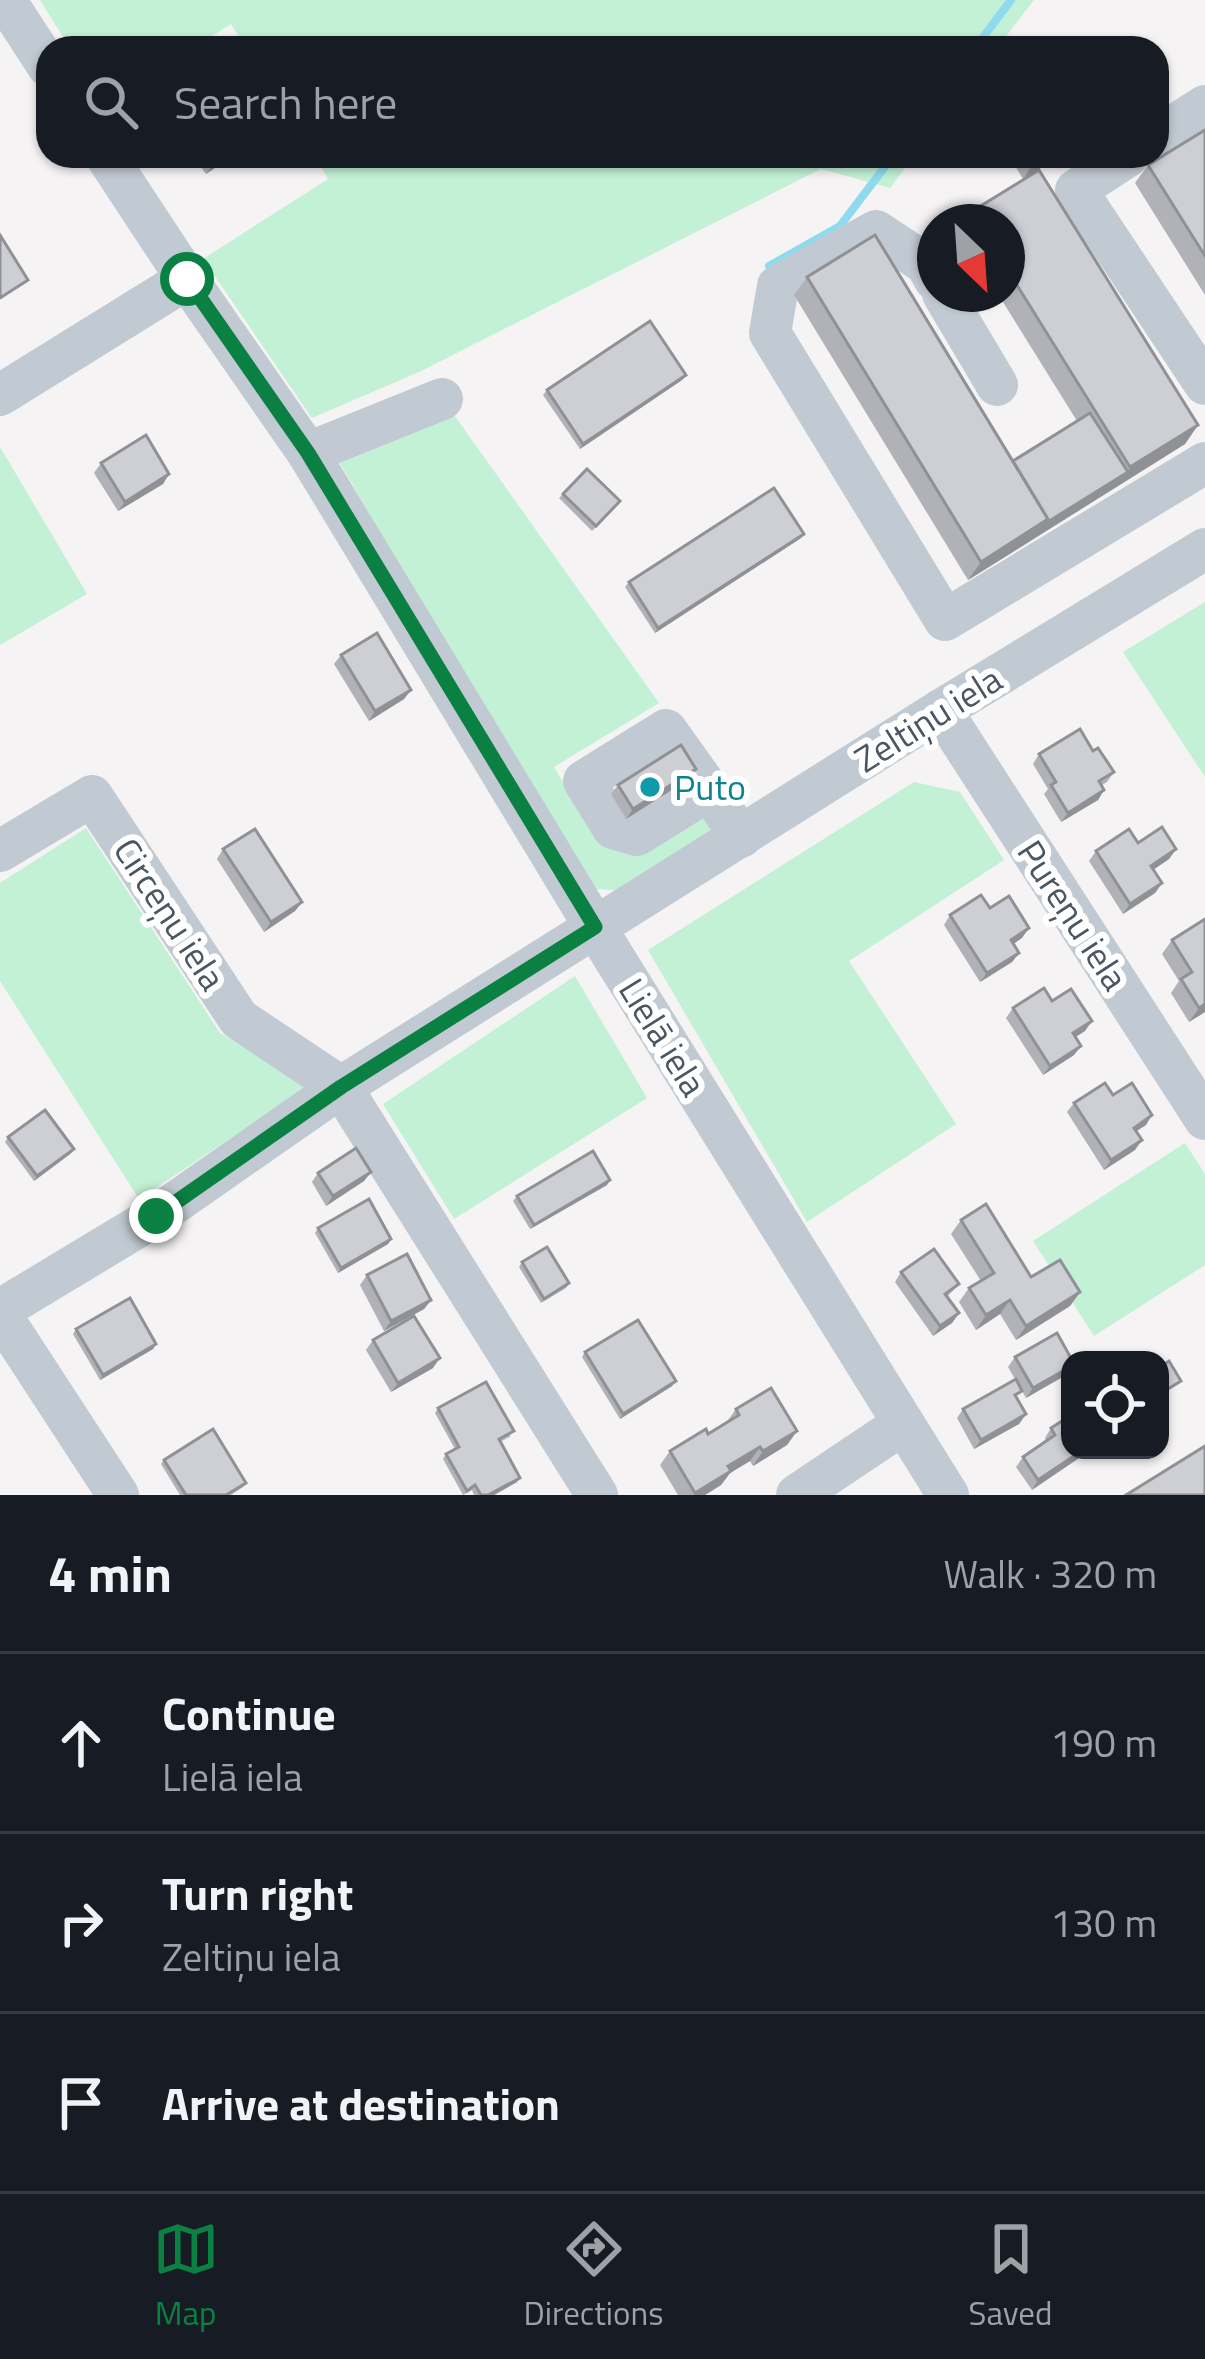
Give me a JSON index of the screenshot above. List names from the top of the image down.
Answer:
{
  "streets": {
    "street": [
      "Zeltiņu iela",
      "Circeņu iela",
      "Pureņu iela",
      "Lielā iela"
    ]
  },
  "crossings": [
    ["Zeltiņu iela", "Pureņu iela"],
    ["Zeltiņu iela", "Lielā iela"]
  ],
  "places": ["Puto"],
  "north": "bottom right",
  "page": {
    "search": "Search here",
    "heading": ["4 min", "Walk · 320 m"],
    "list": [
      ["Continue", "Lielā iela", "190 m"],
      ["Turn right", "Zeltiņu iela", "130 m"],
      "Arrive at destination"
    ],
    "nav": ["Map", "Directions", "Saved"]
  }
}
